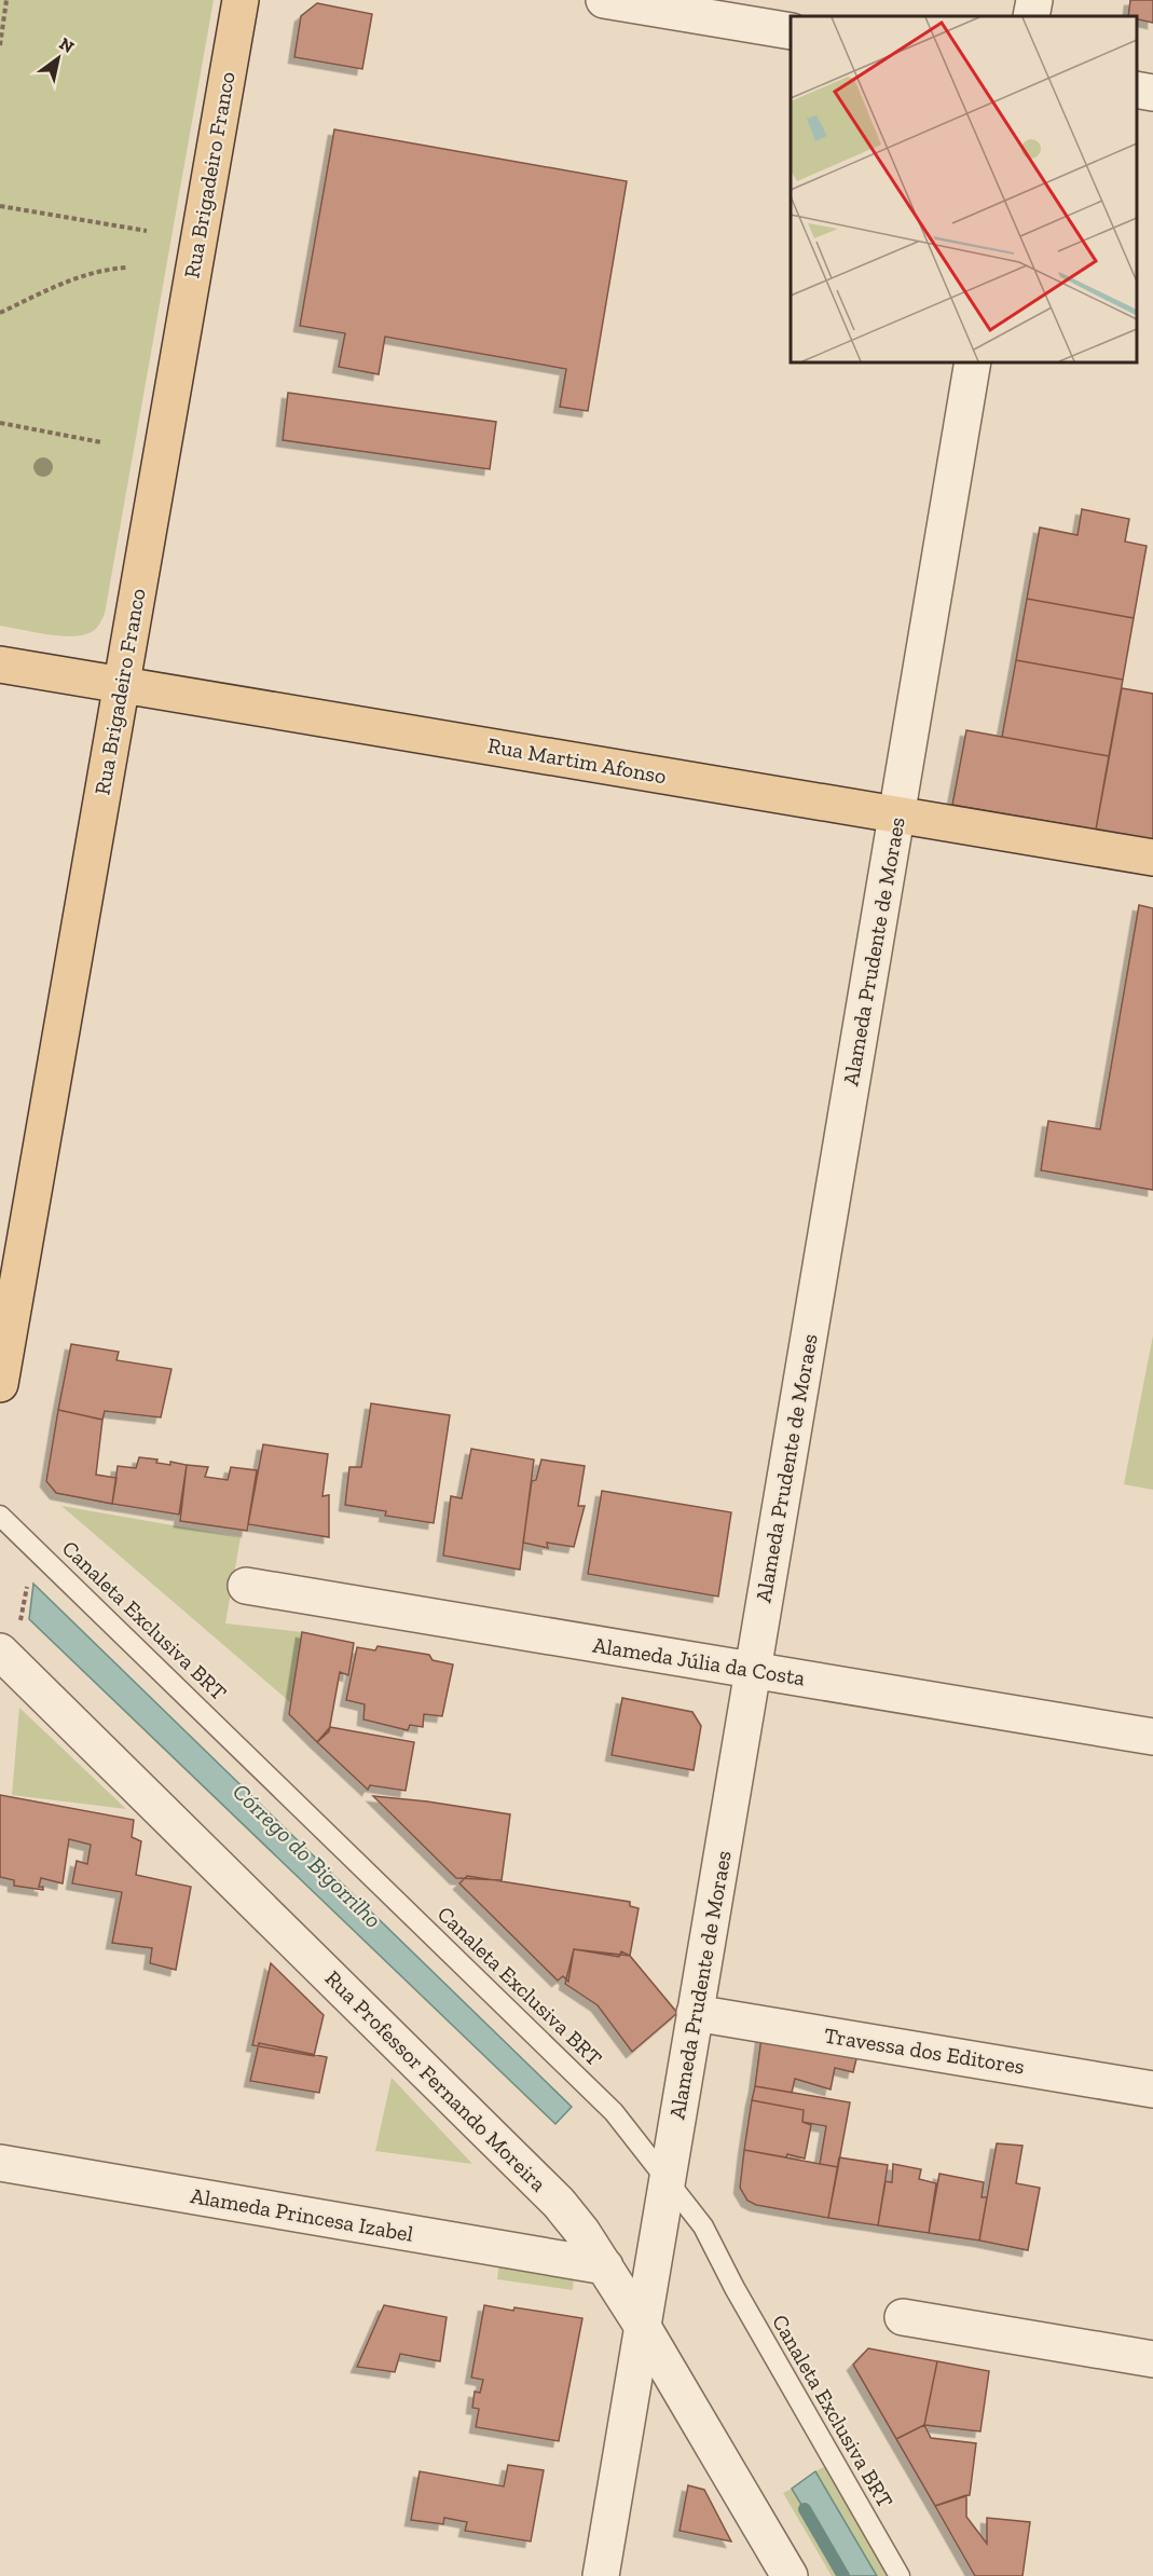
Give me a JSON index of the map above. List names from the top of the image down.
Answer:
{
  "streets": {
    "main road": ["Rua Brigadeiro Franco", "Rua Martim Afonso"],
    "street": [
      "Alameda Prudente de Moraes",
      "Alameda Júlia da Costa",
      "Travessa dos Editores",
      "Rua Professor Fernando Moreira",
      "Alameda Princesa Izabel"
    ],
    "lane": ["Canaleta Exclusiva BRT"]
  },
  "crossings": [
    ["Rua Brigadeiro Franco", "Rua Martim Afonso"],
    ["Rua Martim Afonso", "Alameda Prudente de Moraes"],
    ["Alameda Prudente de Moraes", "Canaleta Exclusiva BRT"],
    ["Alameda Prudente de Moraes", "Alameda Júlia da Costa"],
    ["Alameda Prudente de Moraes", "Travessa dos Editores"],
    ["Alameda Prudente de Moraes", "Rua Professor Fernando Moreira"],
    ["Rua Professor Fernando Moreira", "Alameda Princesa Izabel"]
  ],
  "water": ["Córrego do Bigorrilho"],
  "north": "top right"
}
